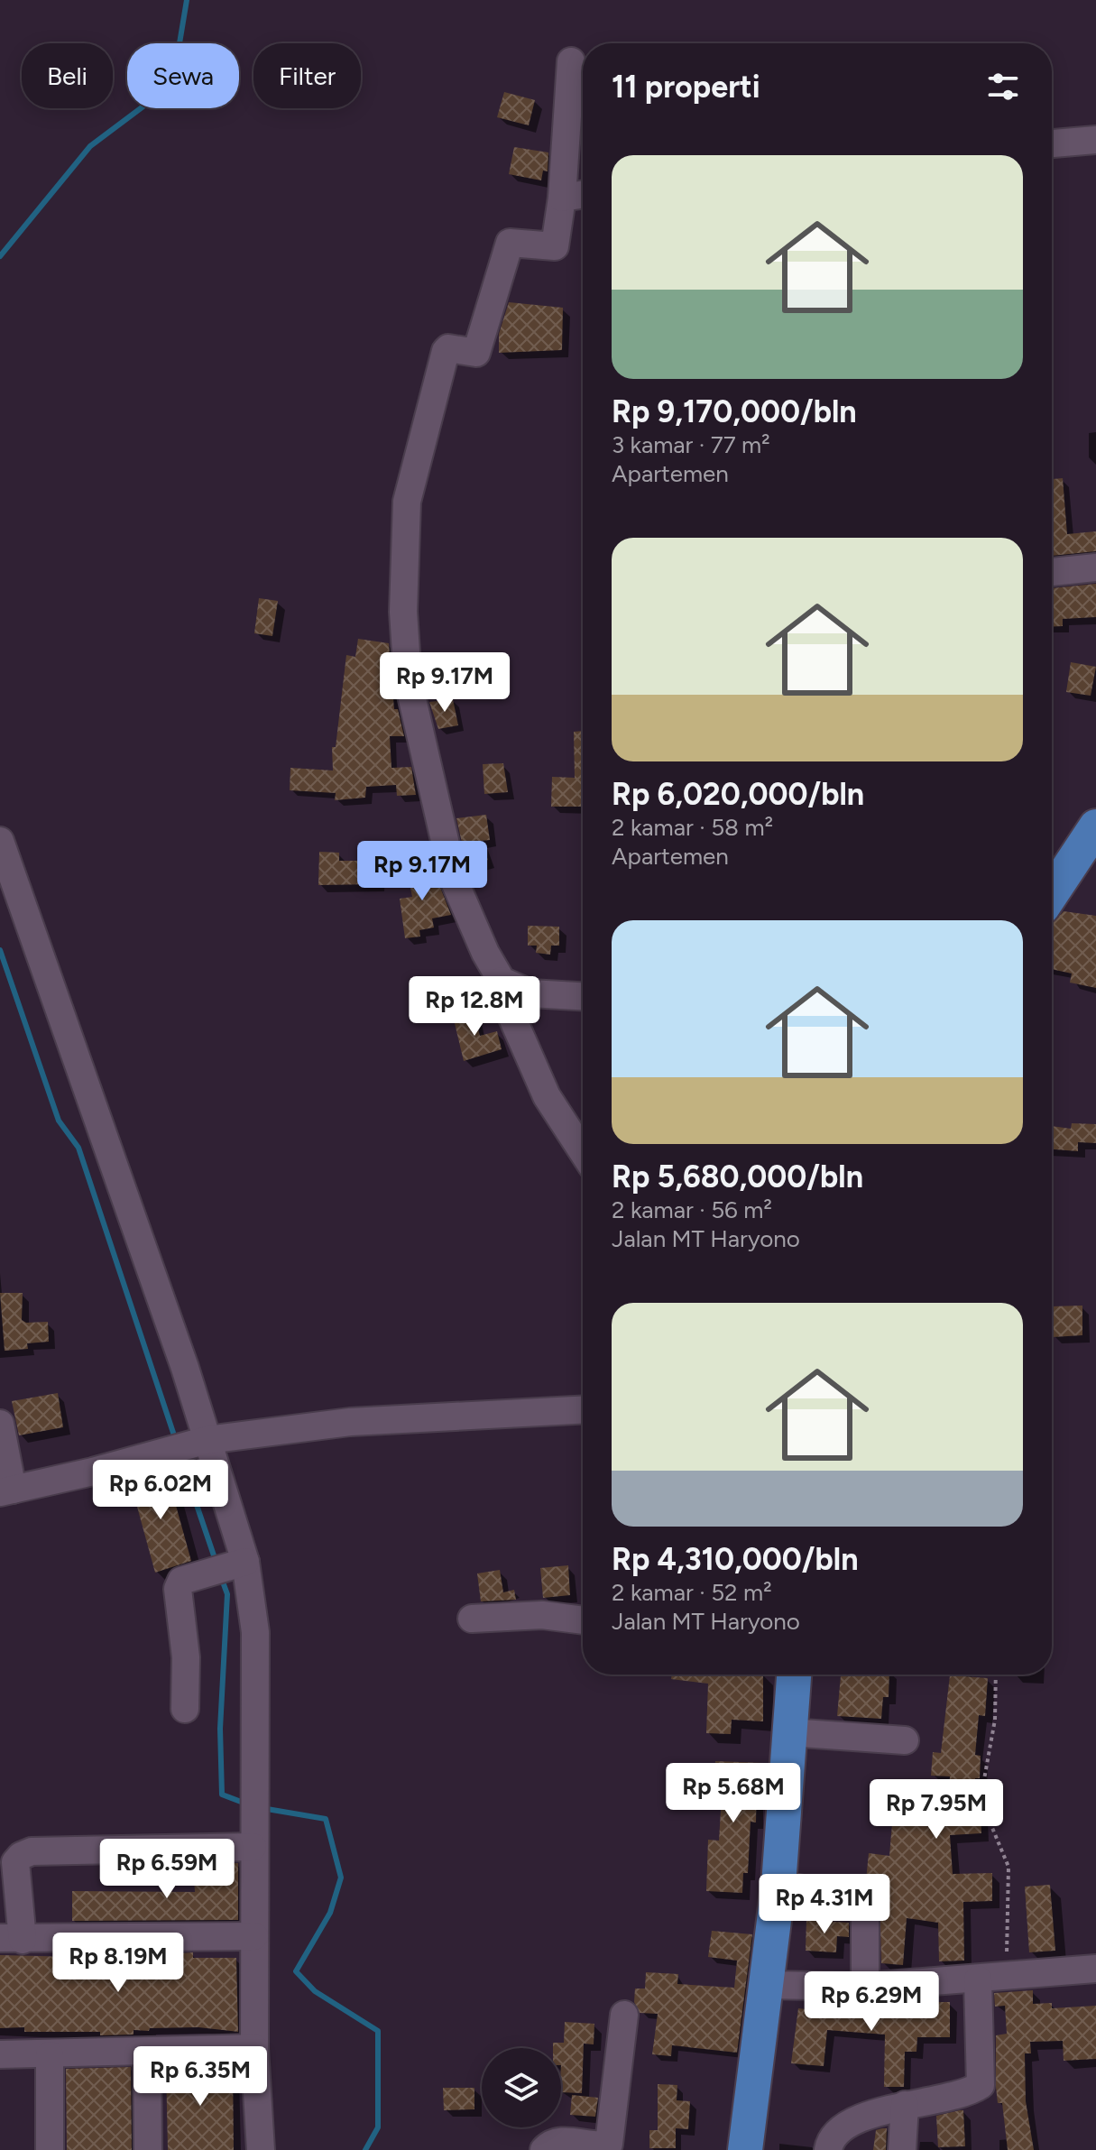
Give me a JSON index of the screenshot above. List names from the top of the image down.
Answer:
{
  "page": {
    "chip": ["Beli", "Sewa", "Filter"],
    "heading": "11 properti",
    "list": [
      {
        "name": "Rp 9,170,000/bln",
        "note": "3 kamar · 77 m² · Apartemen"
      },
      {
        "name": "Rp 6,020,000/bln",
        "note": "2 kamar · 58 m² · Apartemen"
      },
      {
        "name": "Rp 5,680,000/bln",
        "note": "2 kamar · 56 m² · Jalan MT Haryono"
      },
      {
        "name": "Rp 4,310,000/bln",
        "note": "2 kamar · 52 m² · Jalan MT Haryono"
      }
    ],
    "price": [
      "Rp 9.17M",
      "Rp 9.17M",
      "Rp 12.8M",
      "Rp 6.02M",
      "Rp 5.68M",
      "Rp 7.95M",
      "Rp 6.59M",
      "Rp 4.31M",
      "Rp 8.19M",
      "Rp 6.29M",
      "Rp 6.35M"
    ]
  }
}
